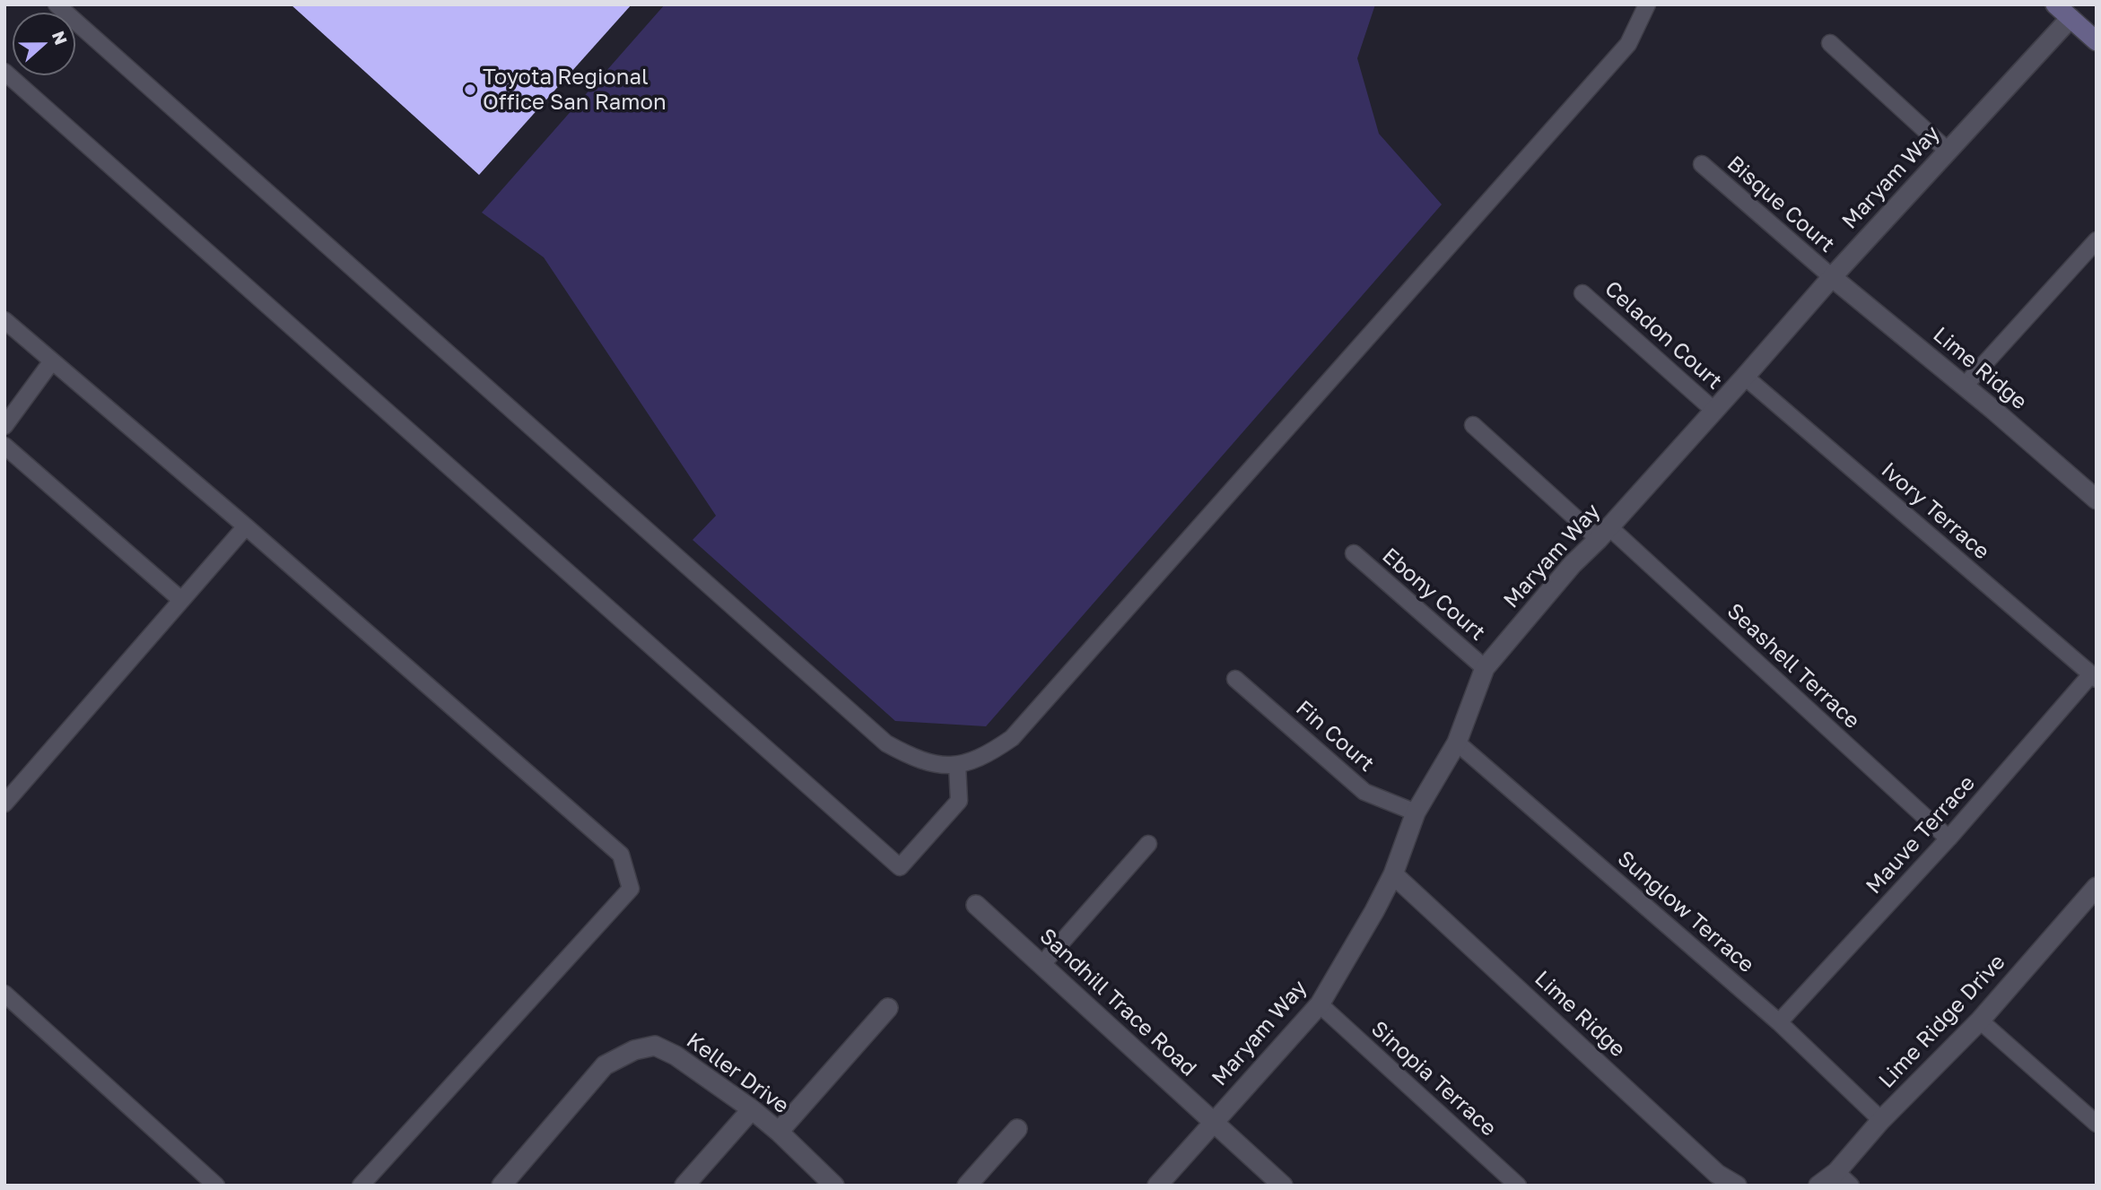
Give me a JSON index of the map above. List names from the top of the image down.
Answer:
{
  "streets": {
    "street": [
      "Maryam Way",
      "Lime Ridge",
      "Sandhill Trace Road",
      "Lime Ridge Drive",
      "Keller Drive"
    ],
    "lane": [
      "Bisque Court",
      "Celadon Court",
      "Ivory Terrace",
      "Ebony Court",
      "Seashell Terrace",
      "Fin Court",
      "Mauve Terrace",
      "Sunglow Terrace",
      "Sinopia Terrace"
    ]
  },
  "crossings": [
    ["Maryam Way", "Bisque Court"],
    ["Maryam Way", "Celadon Court"],
    ["Maryam Way", "Lime Ridge"],
    ["Maryam Way", "Ivory Terrace"],
    ["Maryam Way", "Ebony Court"],
    ["Maryam Way", "Seashell Terrace"],
    ["Maryam Way", "Fin Court"],
    ["Maryam Way", "Sunglow Terrace"],
    ["Maryam Way", "Sandhill Trace Road"],
    ["Maryam Way", "Sinopia Terrace"],
    ["Bisque Court", "Lime Ridge"],
    ["Ivory Terrace", "Mauve Terrace"],
    ["Seashell Terrace", "Mauve Terrace"],
    ["Mauve Terrace", "Sunglow Terrace"],
    ["Sunglow Terrace", "Lime Ridge Drive"]
  ],
  "places": ["Toyota Regional Office San Ramon"],
  "north": "right"
}
